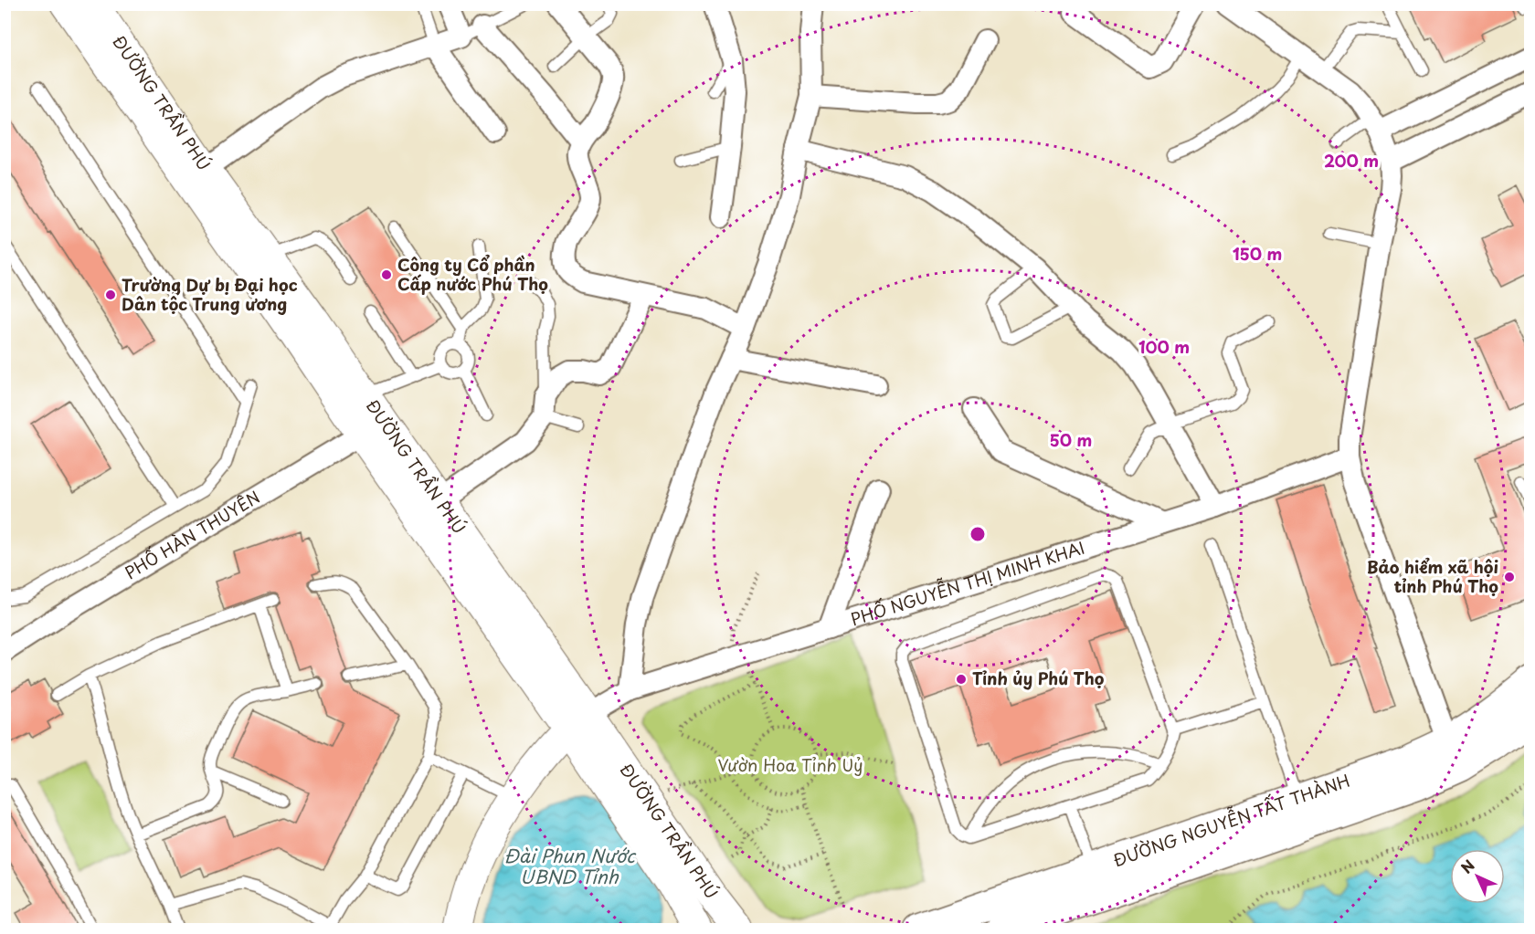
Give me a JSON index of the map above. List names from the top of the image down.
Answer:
{
  "streets": {
    "main road": ["ĐƯỜNG TRẦN PHÚ", "ĐƯỜNG NGUYỄN TẤT THÀNH"],
    "street": ["PHỐ HÀN THUYÊN", "PHỐ NGUYỄN THỊ MINH KHAI"]
  },
  "crossings": [
    ["ĐƯỜNG TRẦN PHÚ", "PHỐ HÀN THUYÊN"],
    ["ĐƯỜNG TRẦN PHÚ", "PHỐ NGUYỄN THỊ MINH KHAI"]
  ],
  "water": ["Đài Phun Nước UBND Tỉnh"],
  "parks": ["Vườn Hoa Tỉnh Uỷ"],
  "places": [
    "Công ty Cổ phần Cấp nước Phú Thọ",
    "Trường Dự bị Đại học Dân tộc Trung ương",
    "Bảo hiểm xã hội tỉnh Phú Thọ",
    "Tỉnh ủy Phú Thọ"
  ],
  "north": "top left",
  "rings": [
    "200 m",
    "150 m",
    "100 m",
    "50 m"
  ]
}
